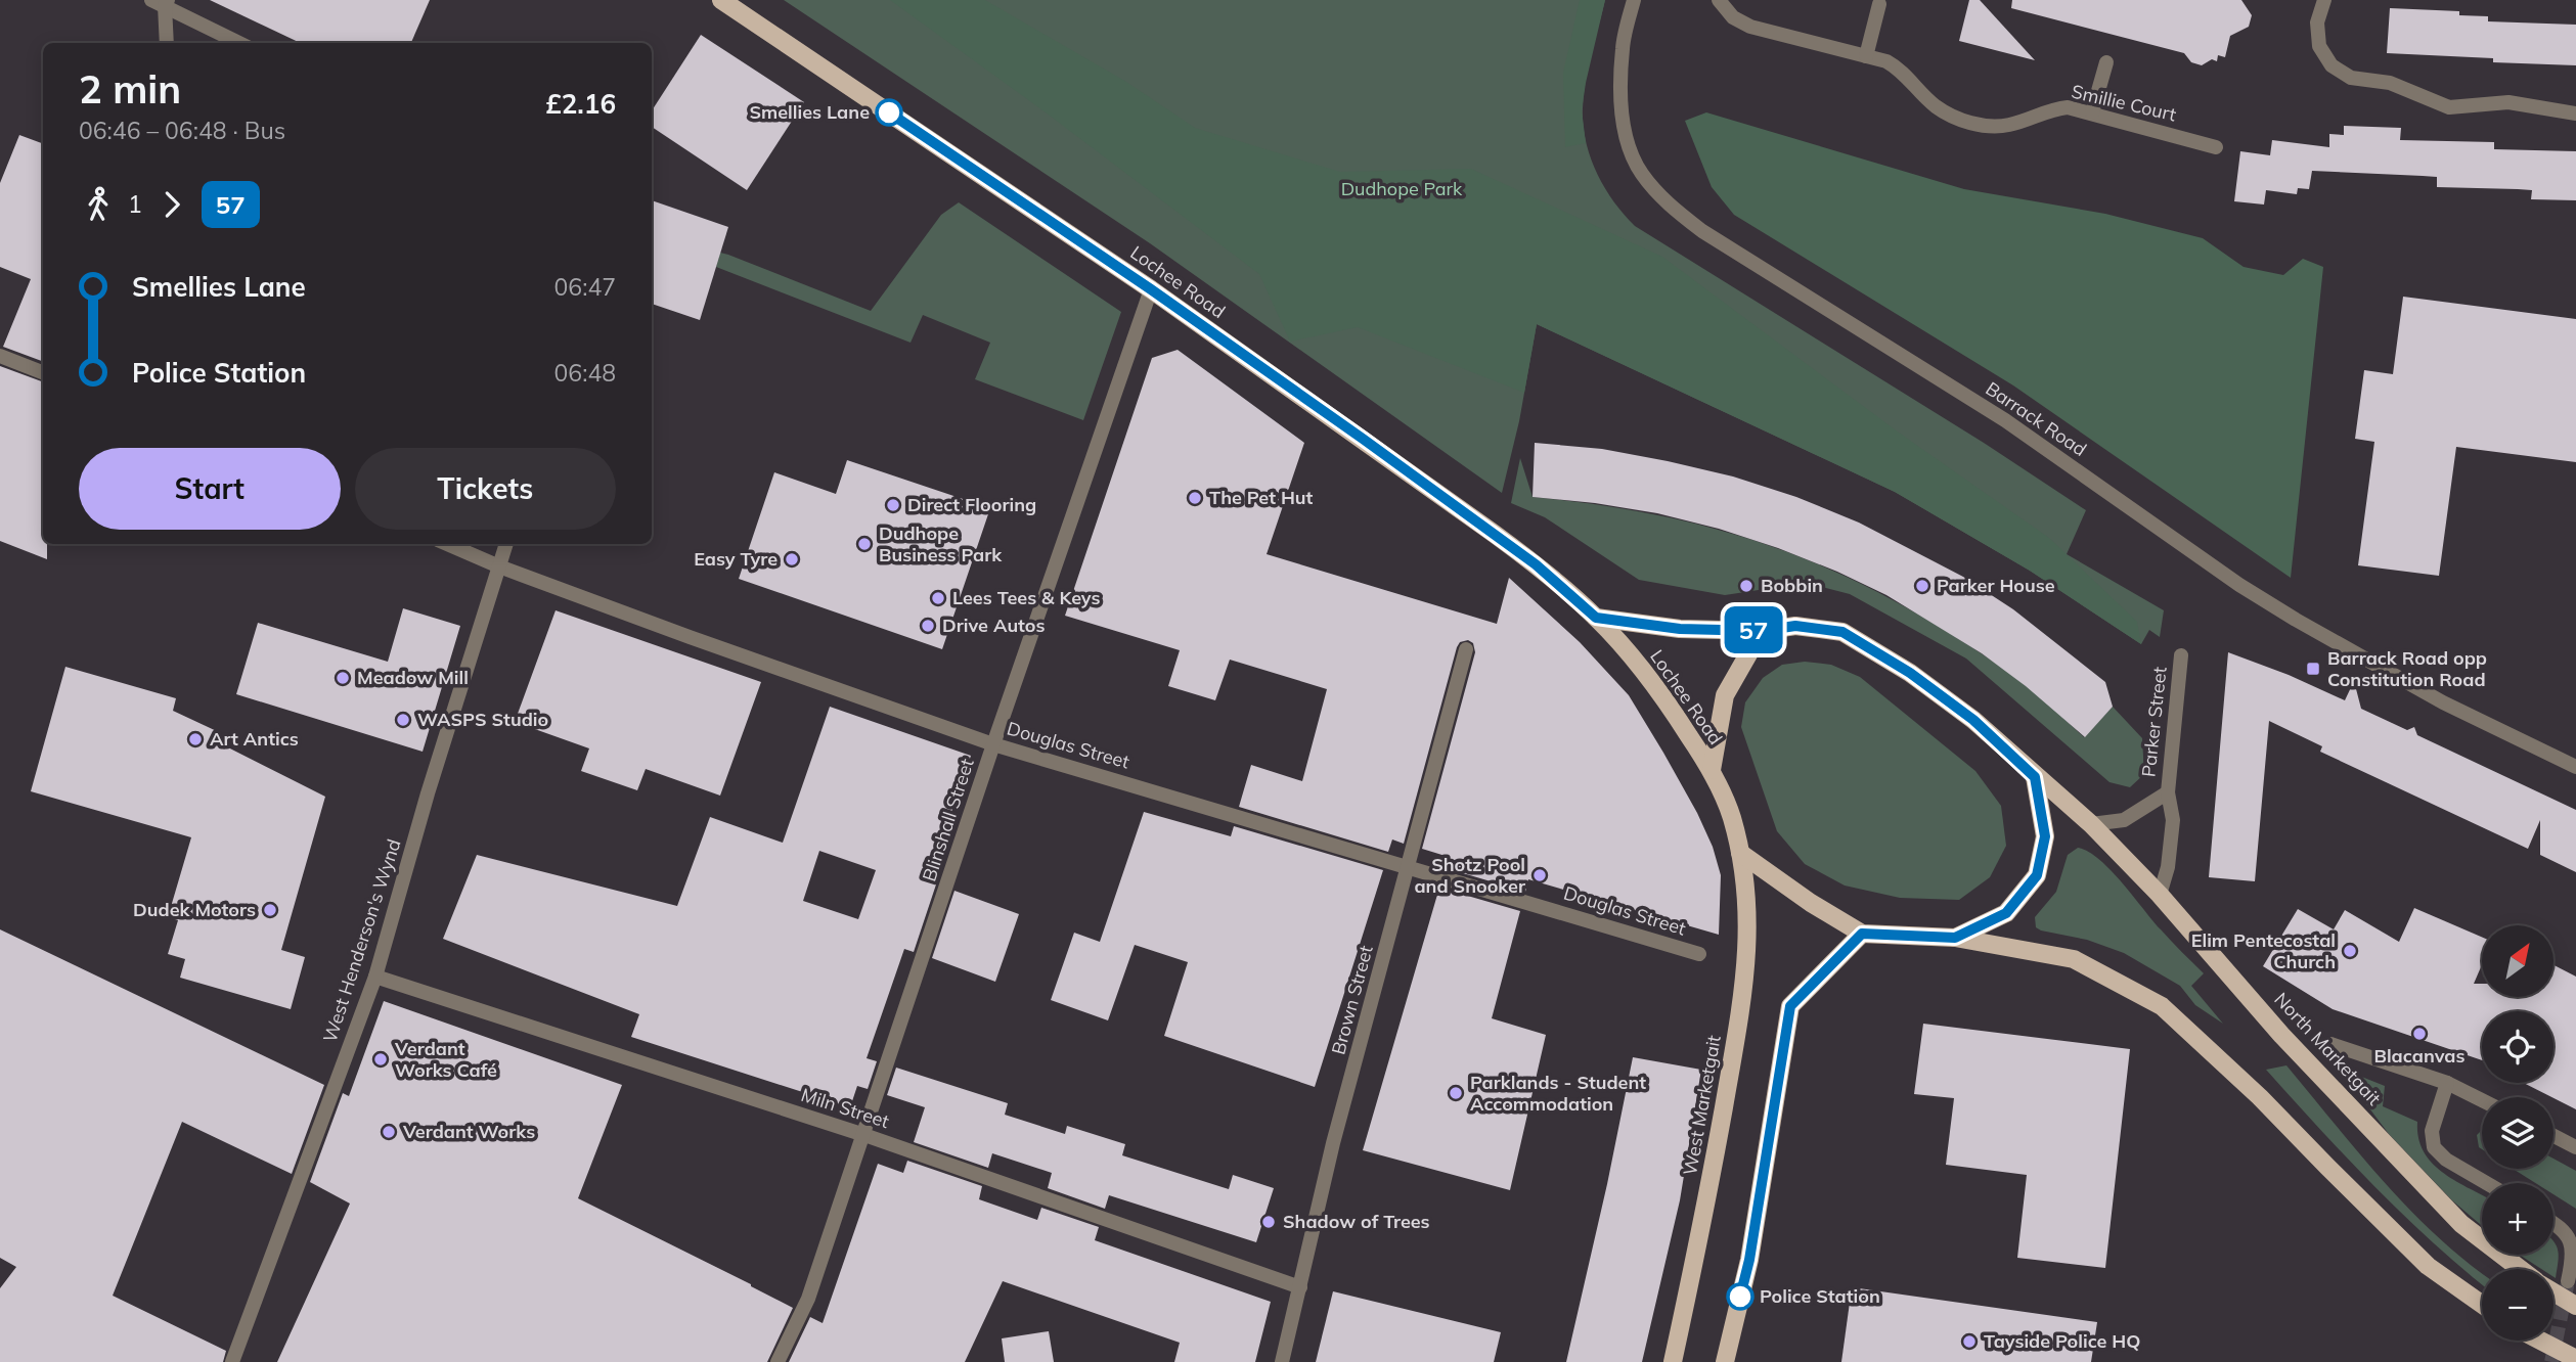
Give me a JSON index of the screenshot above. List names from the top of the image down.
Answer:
{
  "streets": {
    "main road": ["Lochee Road", "North Marketgait", "West Marketgait"],
    "street": [
      "Smillie Court",
      "Barrack Road",
      "Parker Street",
      "Douglas Street",
      "Blinshall Street",
      "West Henderson's Wynd",
      "Brown Street",
      "Miln Street"
    ]
  },
  "crossings": [
    ["Lochee Road", "Blinshall Street"],
    ["Lochee Road", "North Marketgait"],
    ["Lochee Road", "West Marketgait"],
    ["Parker Street", "North Marketgait"],
    ["Douglas Street", "Blinshall Street"],
    ["Douglas Street", "West Henderson's Wynd"],
    ["Douglas Street", "Brown Street"],
    ["Blinshall Street", "Miln Street"],
    ["West Henderson's Wynd", "Miln Street"],
    ["Brown Street", "Miln Street"]
  ],
  "parks": ["Dudhope Park"],
  "places": {
    "other": [
      "Smellies Lane",
      "The Pet Hut",
      "Direct Flooring",
      "Dudhope Business Park",
      "Easy Tyre",
      "Bobbin",
      "Parker House",
      "Lees Tees & Keys",
      "Drive Autos",
      "Meadow Mill",
      "WASPS Studio",
      "Art Antics",
      "Shotz Pool and Snooker",
      "Dudek Motors",
      "Elim Pentecostal Church",
      "Blacanvas",
      "Verdant Works Café",
      "Parklands - Student Accommodation",
      "Verdant Works",
      "Shadow of Trees",
      "Police Station",
      "Tayside Police HQ"
    ],
    "transit": ["Barrack Road opp Constitution Road"]
  },
  "lines": ["bus line 57"],
  "north": "top right",
  "page": {
    "on_map": "57",
    "heading": ["2 min", "06:46 – 06:48 · Bus", "£2.16"],
    "legs": ["1", "57"],
    "list": [
      {
        "name": "Smellies Lane",
        "value": "06:47"
      },
      {
        "name": "Police Station",
        "value": "06:48"
      }
    ],
    "buttons": ["Start", "Tickets"],
    "map_buttons": ["+", "−"]
  }
}
